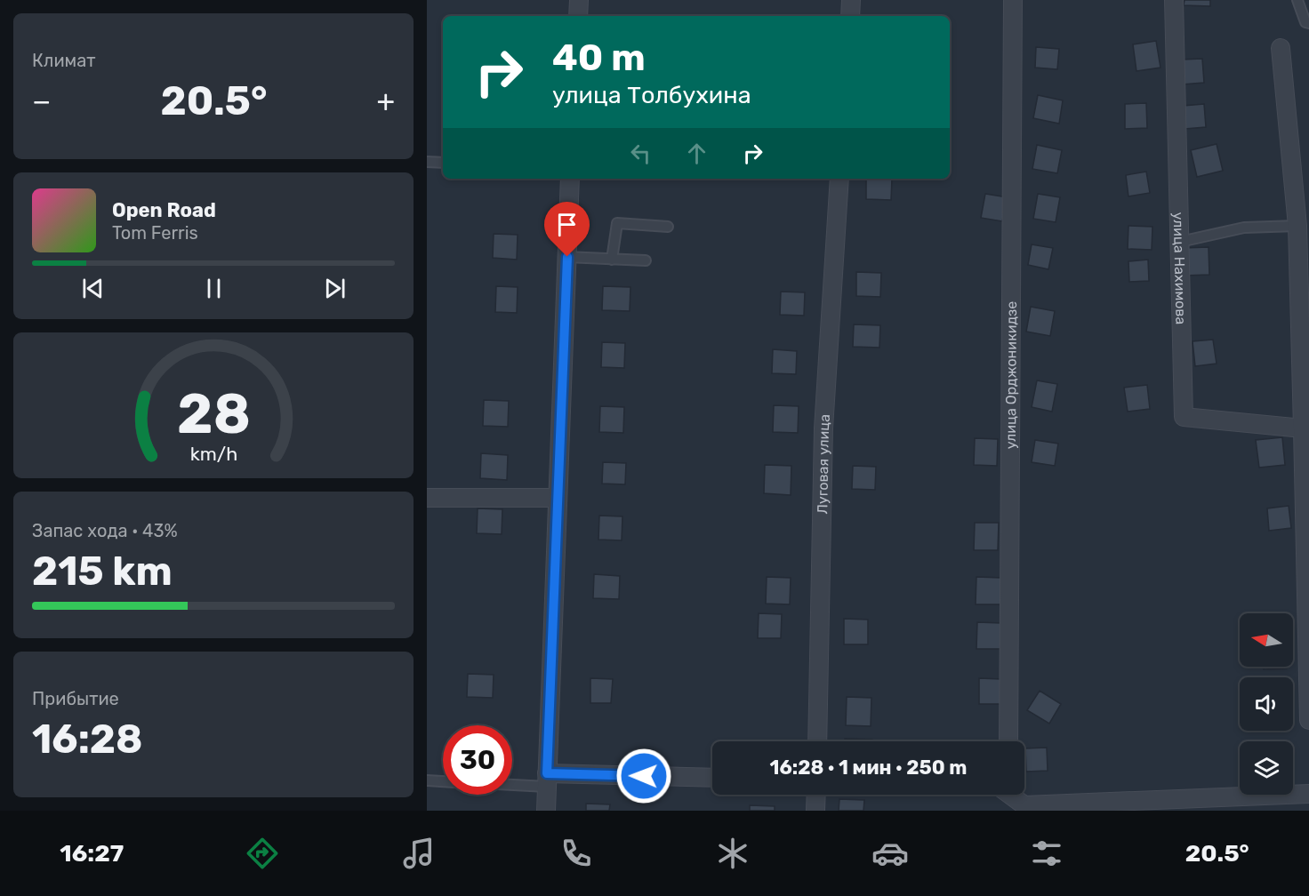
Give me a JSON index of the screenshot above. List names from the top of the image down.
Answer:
{
  "streets": {
    "street": ["улица Нахимова", "улица Орджоникидзе", "Луговая улица"]
  },
  "north": "left",
  "page": {
    "tile": [
      "Климат",
      ["Запас хода · 43%", "215 km"],
      ["Прибытие", "16:28"]
    ],
    "turn": ["40 m", "улица Толбухина"],
    "heat": ["−", "20.5°", "+"],
    "song": ["Open Road", "Tom Ferris"],
    "limit": "30",
    "trip": "16:28 · 1 мин · 250 m",
    "tabs": ["16:27", "20.5°"],
    "gauge": ["28", "km/h"]
  }
}
